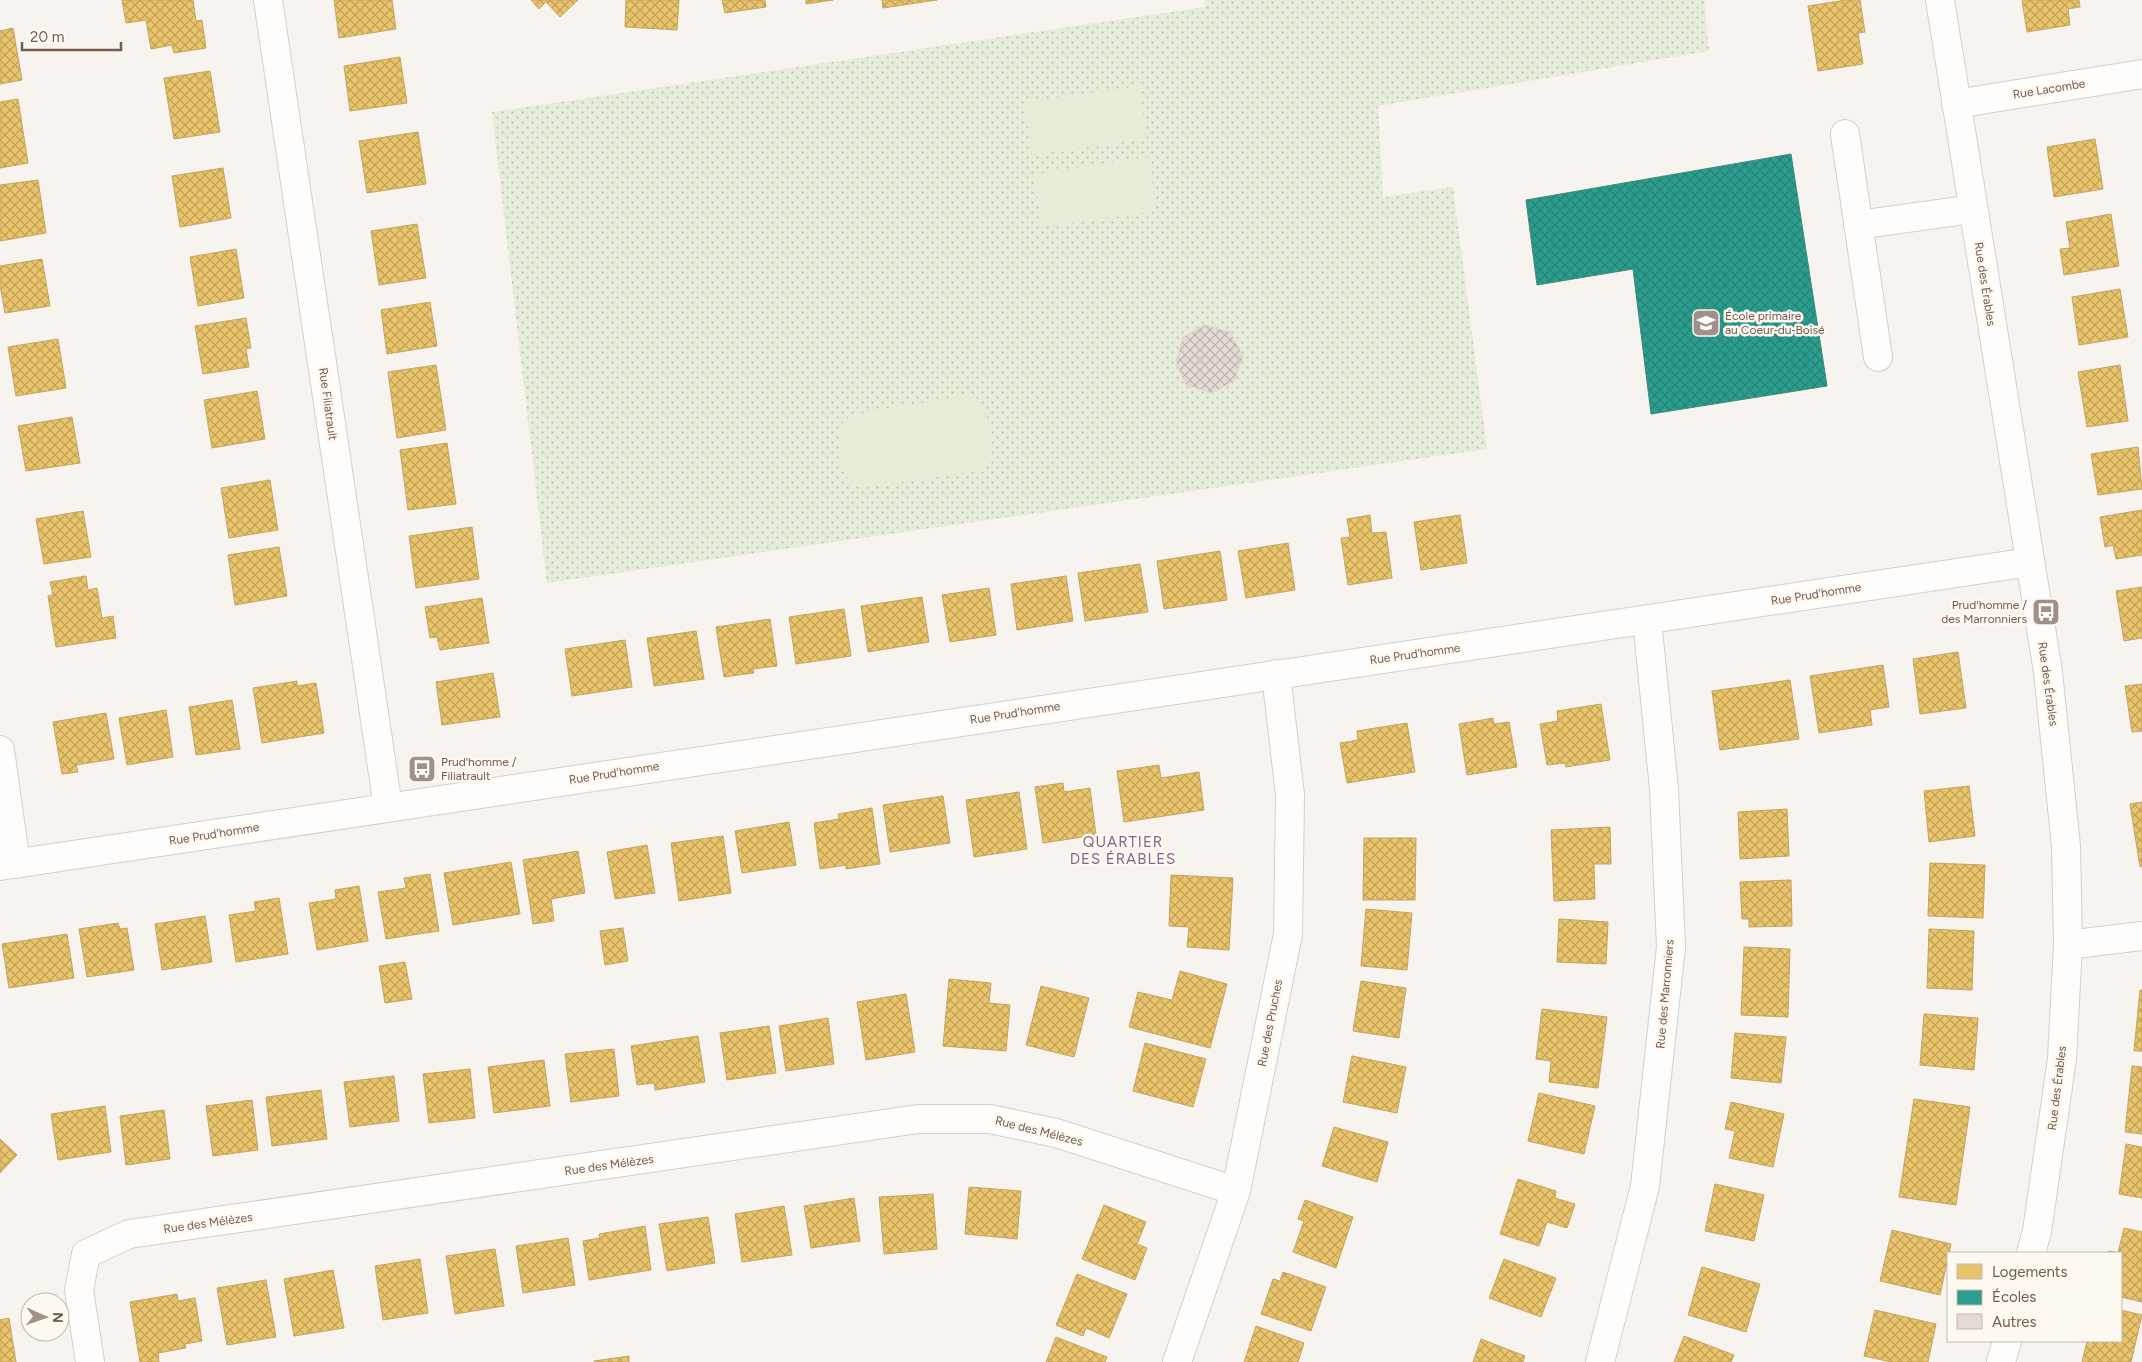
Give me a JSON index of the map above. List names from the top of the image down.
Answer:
{
  "streets": {
    "street": [
      "Rue Lacombe",
      "Rue des Érables",
      "Rue Filiatrault",
      "Rue Prud'homme",
      "Rue des Marronniers",
      "Rue des Pruches",
      "Rue des Mélèzes"
    ]
  },
  "crossings": [
    ["Rue Lacombe", "Rue des Érables"],
    ["Rue des Érables", "Rue Prud'homme"],
    ["Rue Filiatrault", "Rue Prud'homme"],
    ["Rue Prud'homme", "Rue des Marronniers"],
    ["Rue Prud'homme", "Rue des Pruches"],
    ["Rue des Pruches", "Rue des Mélèzes"]
  ],
  "districts": ["QUARTIER DES ÉRABLES"],
  "places": {
    "school or university": ["École primaire au Coeur‑du‑Boisé"],
    "bus stop": ["Prud'homme / des Marronniers", "Prud'homme / Filiatrault"]
  },
  "legend": ["Logements", "Écoles", "Autres"],
  "scale_bar": "20 m",
  "north": "right"
}
